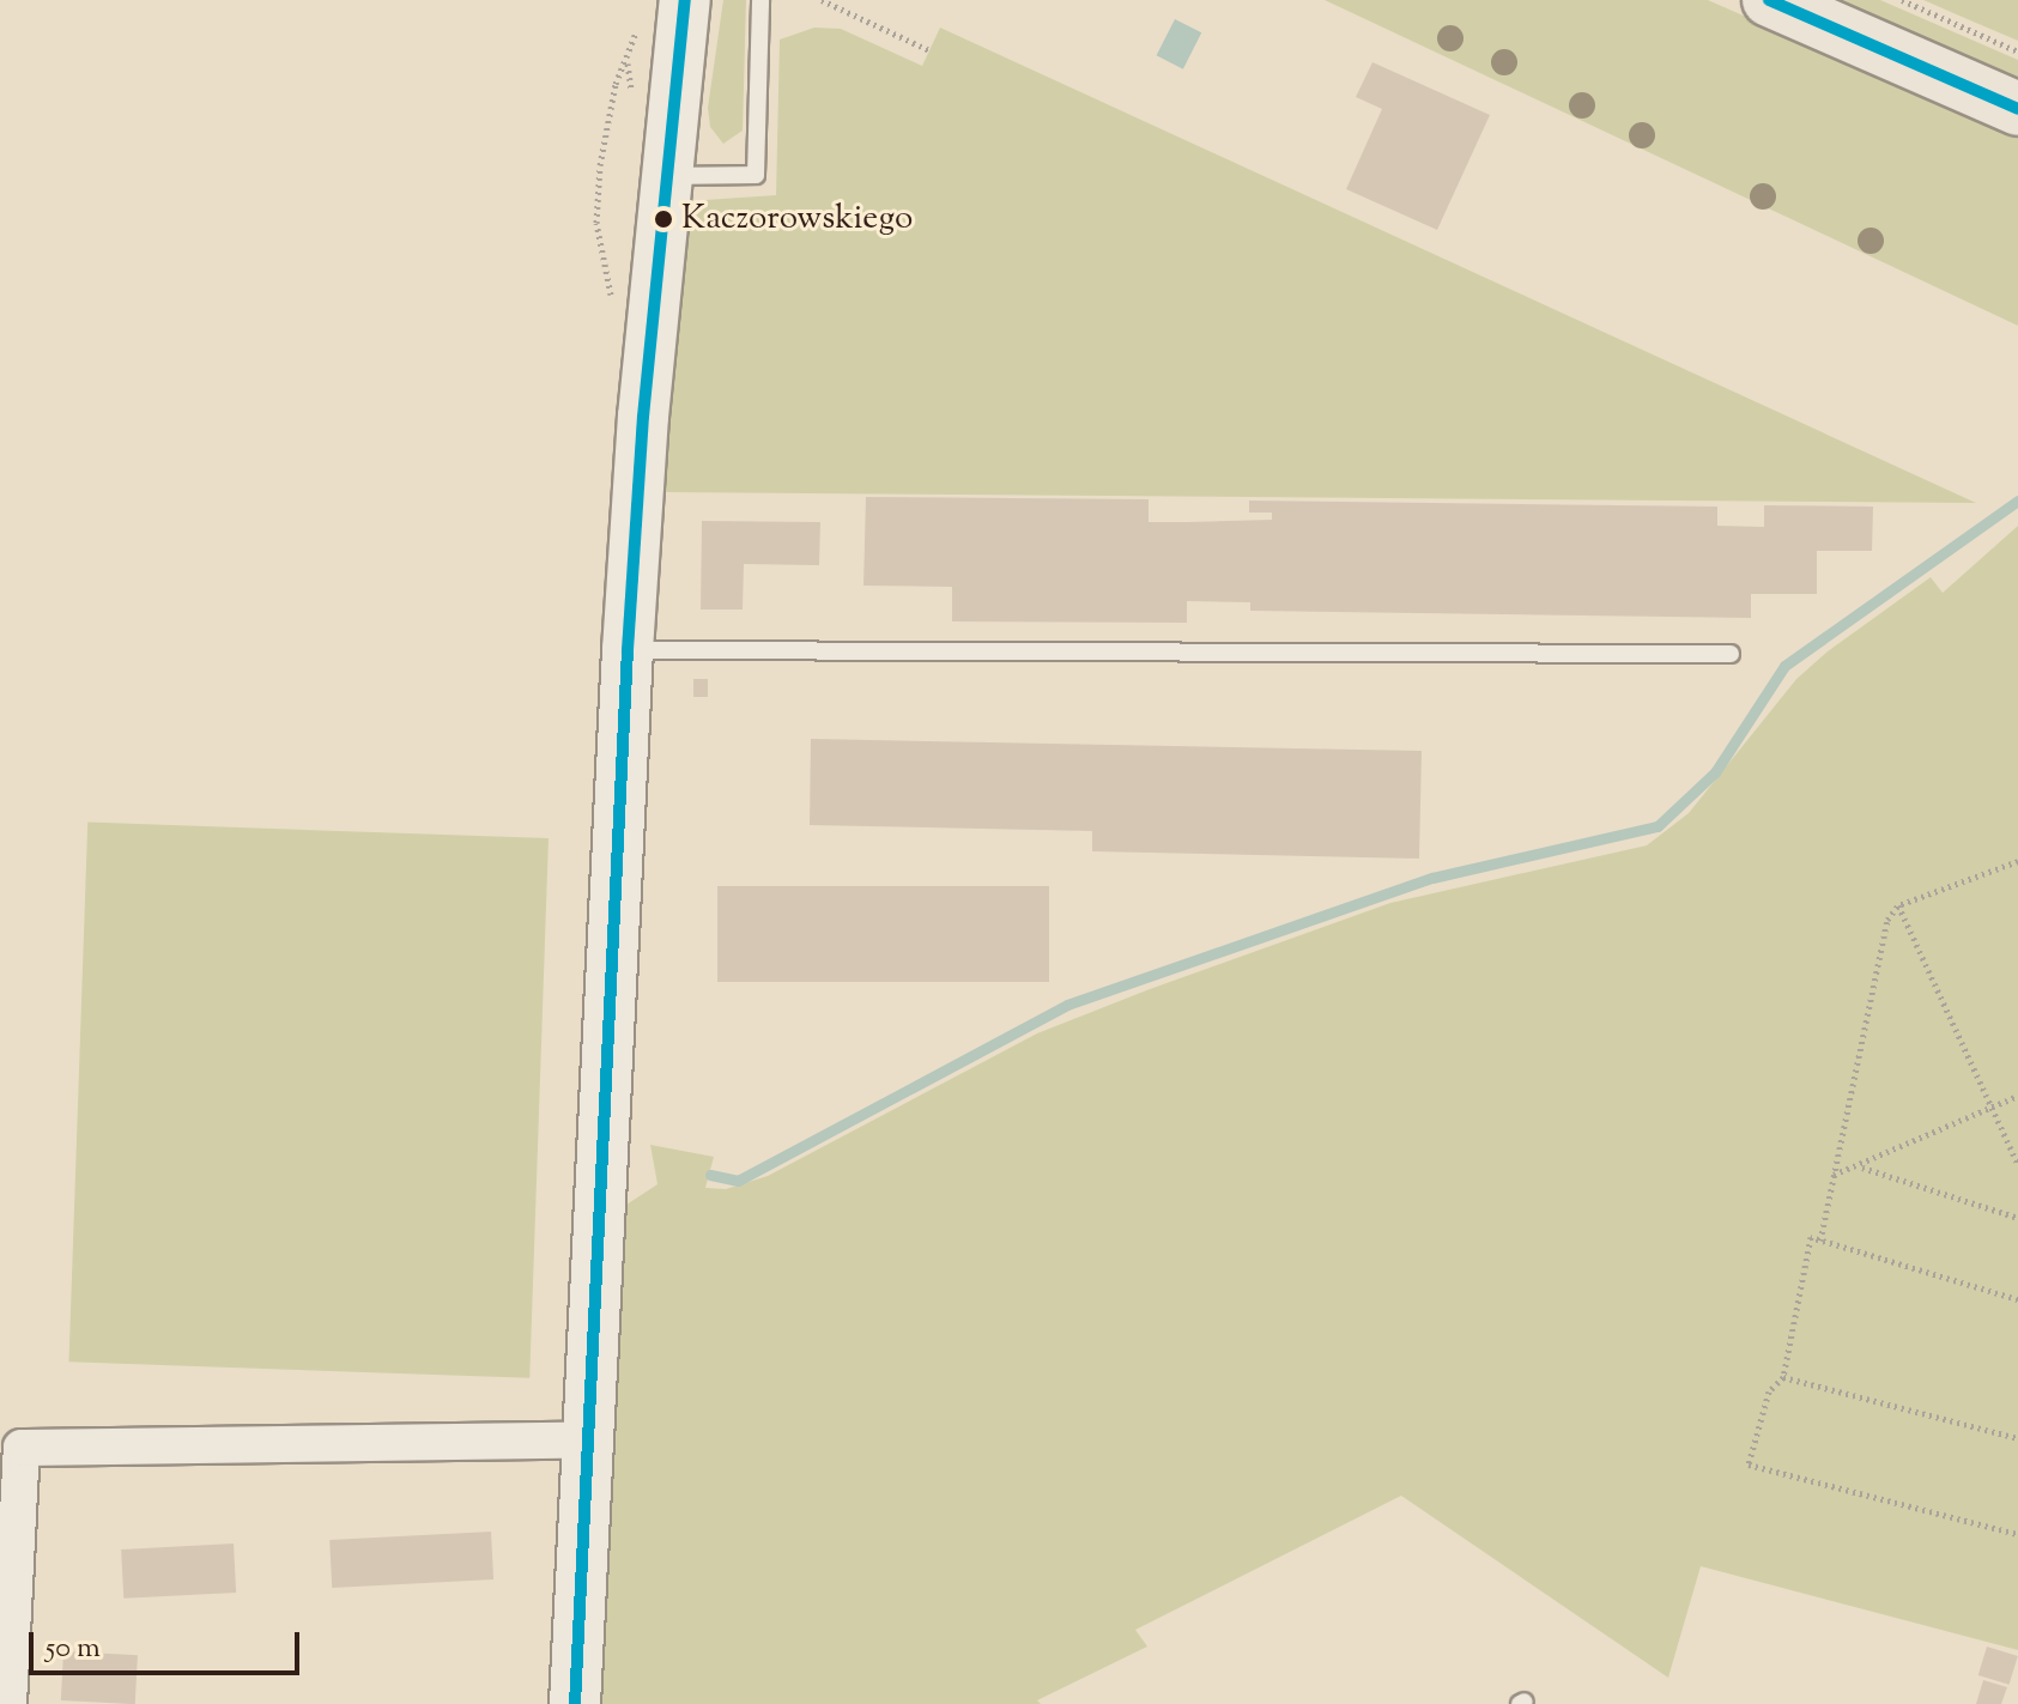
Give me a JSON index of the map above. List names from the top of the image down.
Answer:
{
  "places": ["Kaczorowskiego"],
  "scale_bar": "50 m"
}
